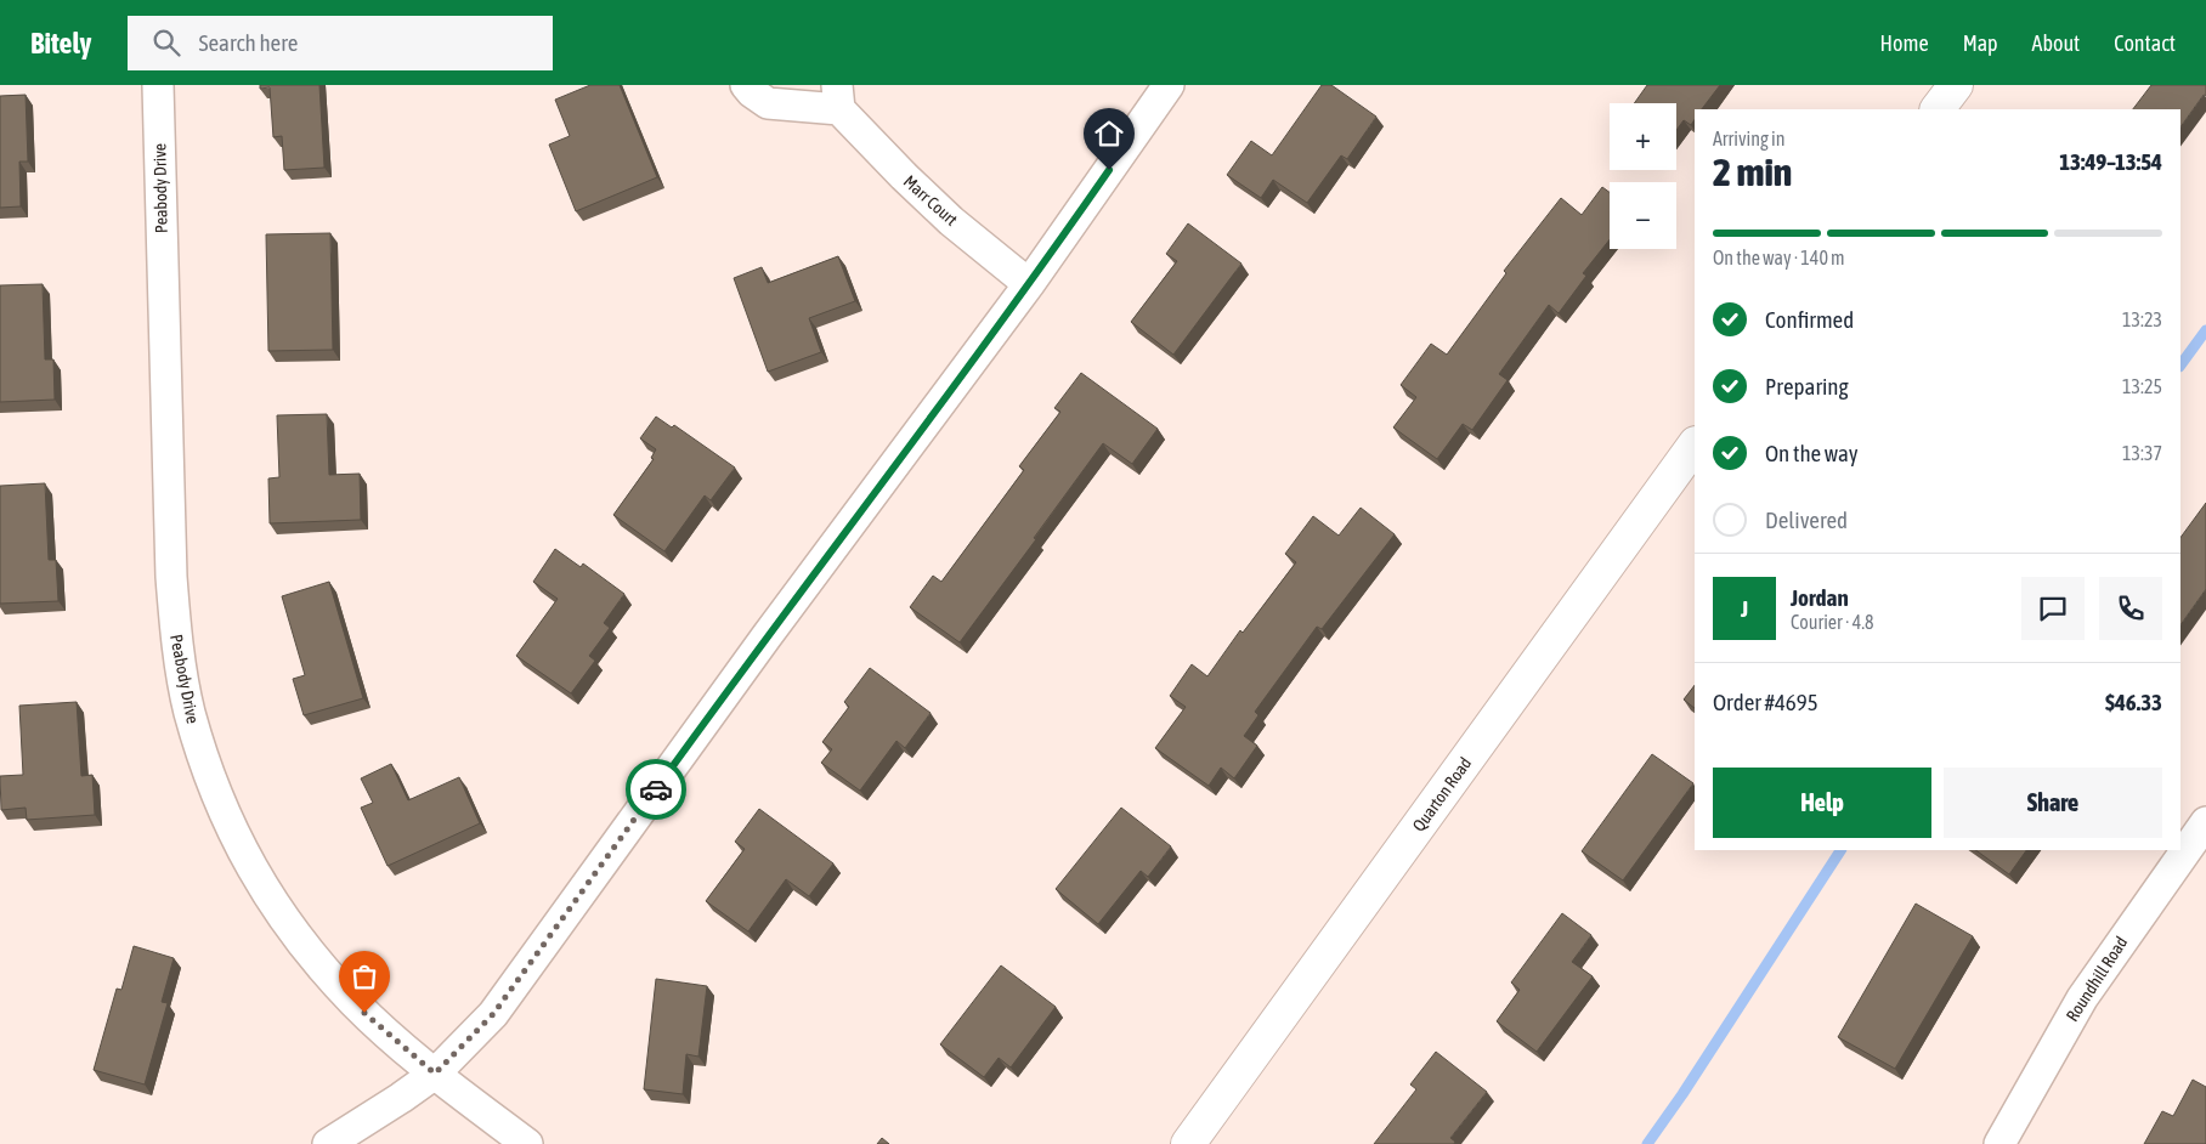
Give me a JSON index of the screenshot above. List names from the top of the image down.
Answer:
{
  "streets": {
    "street": [
      "Peabody Drive",
      "Marr Court",
      "Quarton Road",
      "Roundhill Road"
    ]
  },
  "page": {
    "header": "Bitely",
    "search": "Search here",
    "nav": [
      "Home",
      "Map",
      "About",
      "Contact"
    ],
    "map_buttons": ["+", "−"],
    "heading": ["2 min", "Arriving in", "13:49–13:54"],
    "panel": [
      "Jordan",
      "Courier · 4.8",
      "Order #4695",
      "$46.33"
    ],
    "bar": "On the way · 140 m",
    "list": [
      ["Confirmed", "13:23"],
      ["Preparing", "13:25"],
      ["On the way", "13:37"],
      "Delivered"
    ],
    "round": "J",
    "buttons": ["Help", "Share"]
  }
}
